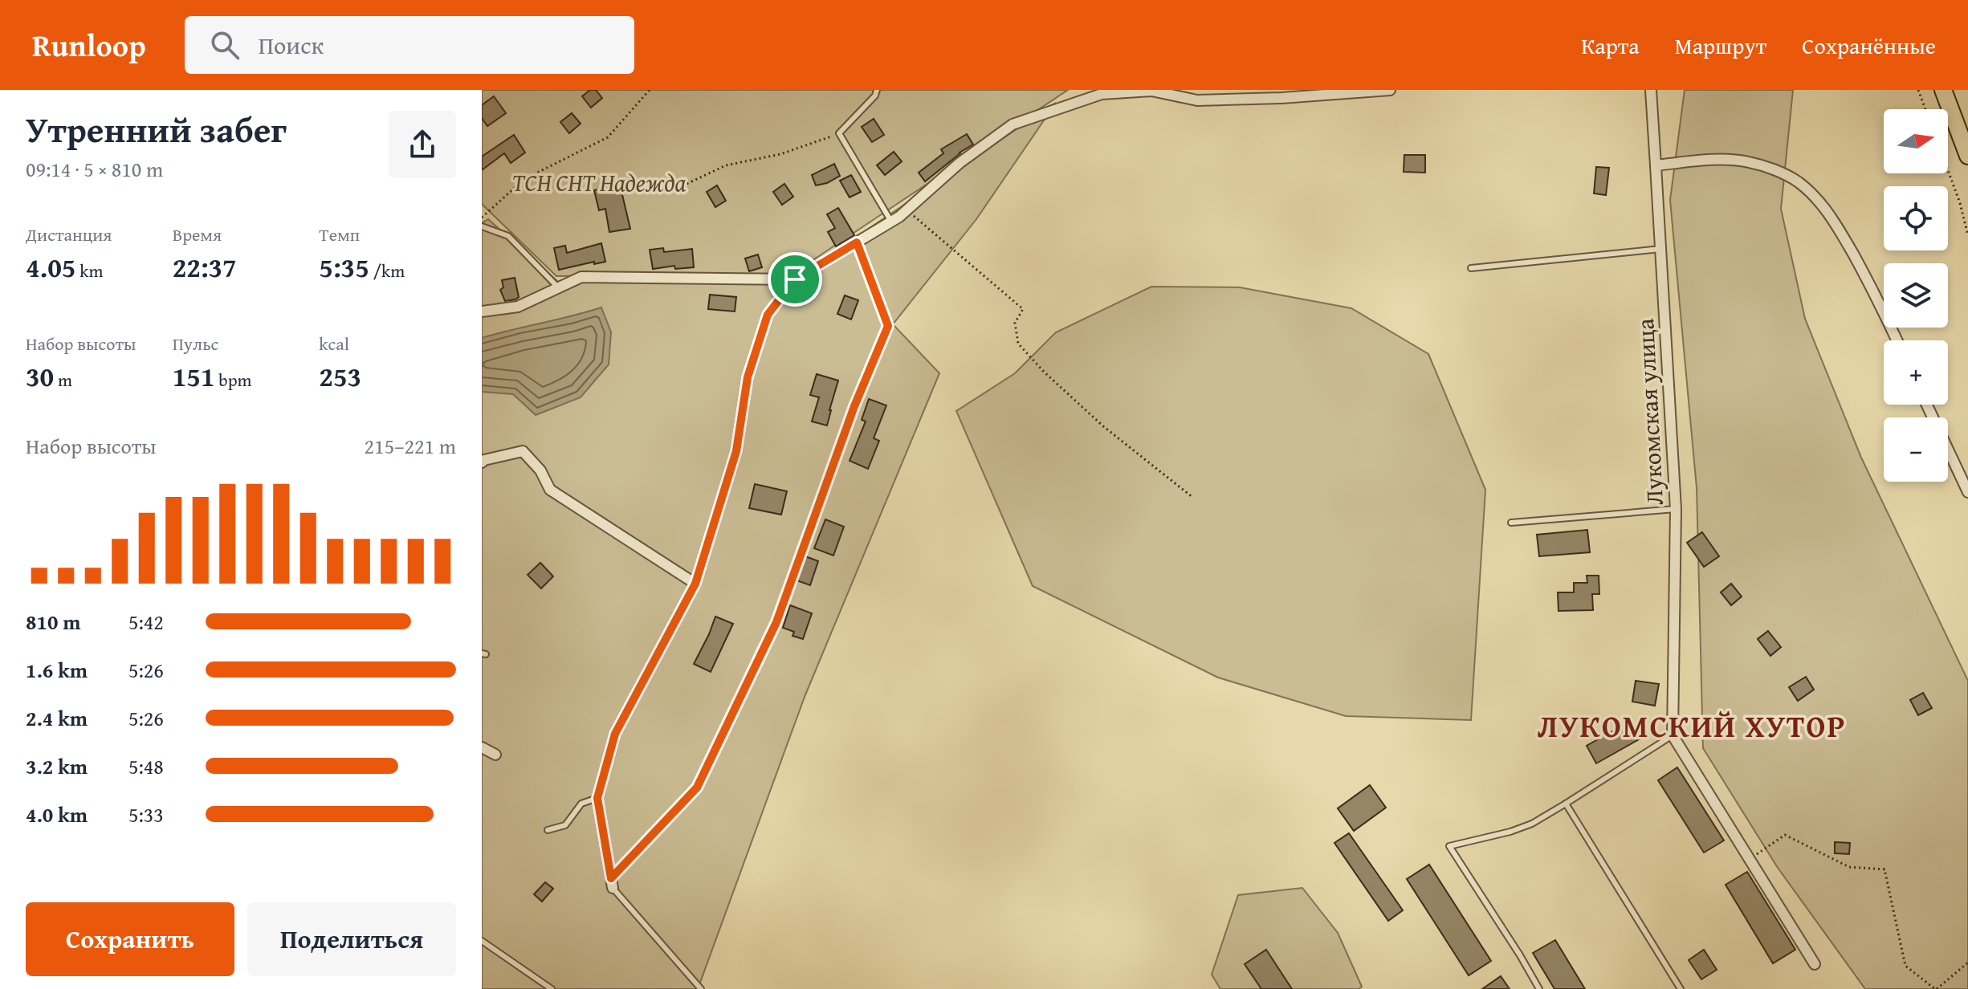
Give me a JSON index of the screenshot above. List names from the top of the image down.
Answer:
{
  "streets": {
    "street": ["Лукомская улица"]
  },
  "districts": ["ЛУКОМСКИЙ ХУТОР"],
  "parks": ["ТСН СНТ Надежда"],
  "north": "right",
  "page": {
    "header": "Runloop",
    "search": "Поиск",
    "nav": ["Карта", "Маршрут", "Сохранённые"],
    "heading": ["Утренний забег", "09:14 · 5 × 810 m"],
    "map_buttons": ["+", "−"],
    "stats": [
      ["Дистанция", "4.05 km"],
      ["Время", "22:37"],
      ["Темп", "5:35 /km"],
      ["Набор высоты", "30 m"],
      ["Пульс", "151 bpm"],
      ["kcal", "253"]
    ],
    "chart": ["Набор высоты", "215–221 m"],
    "list": [
      {
        "name": "810 m",
        "note": "5:42"
      },
      {
        "name": "1.6 km",
        "note": "5:26"
      },
      {
        "name": "2.4 km",
        "note": "5:26"
      },
      {
        "name": "3.2 km",
        "note": "5:48"
      },
      {
        "name": "4.0 km",
        "note": "5:33"
      }
    ],
    "buttons": ["Сохранить", "Поделиться"]
  }
}
